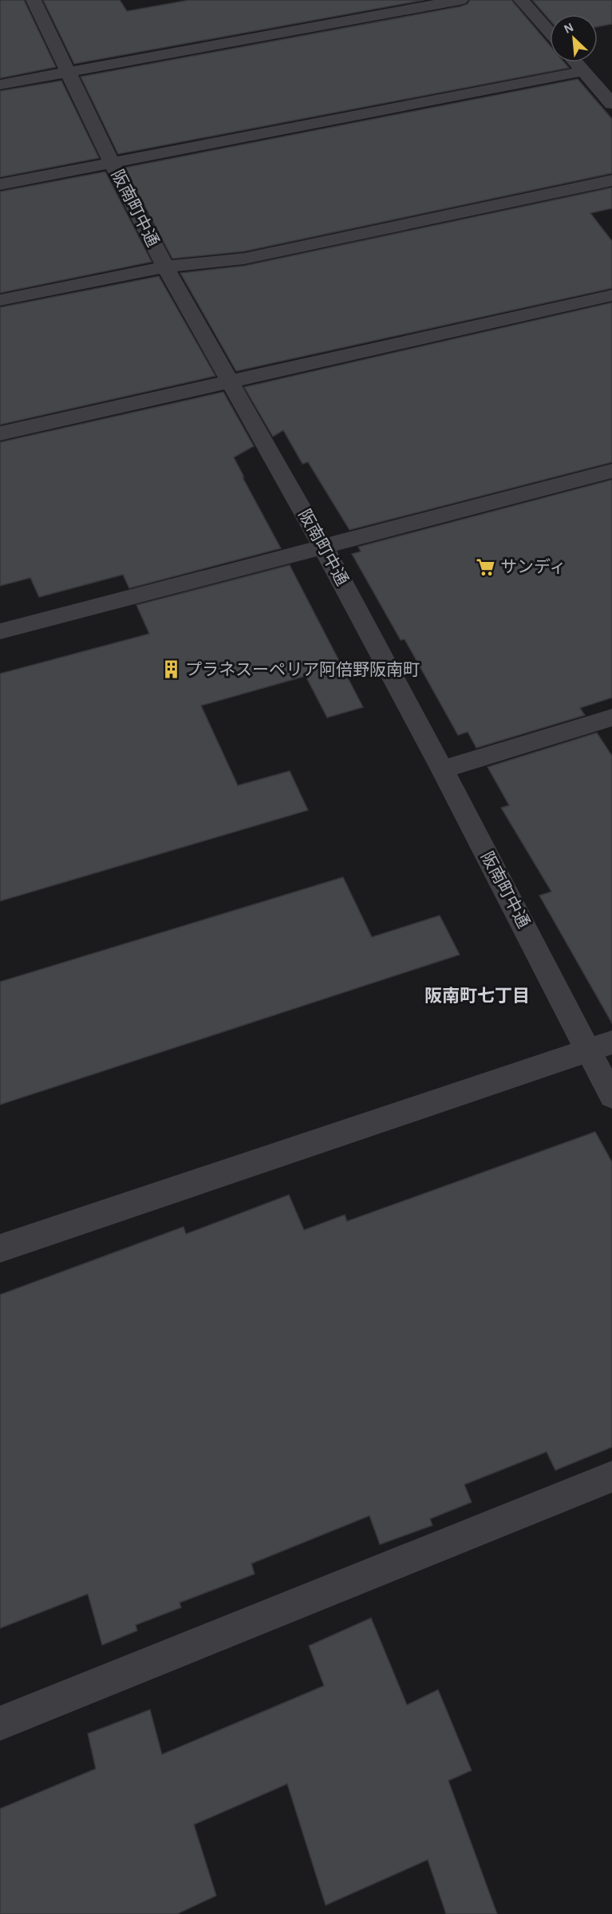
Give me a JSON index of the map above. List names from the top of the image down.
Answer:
{
  "streets": {
    "street": ["阪南町中通"]
  },
  "districts": ["阪南町七丁目"],
  "places": {
    "supermarket": ["サンディ"],
    "building": ["プラネスーペリア阿倍野阪南町"]
  },
  "north": "top left"
}
